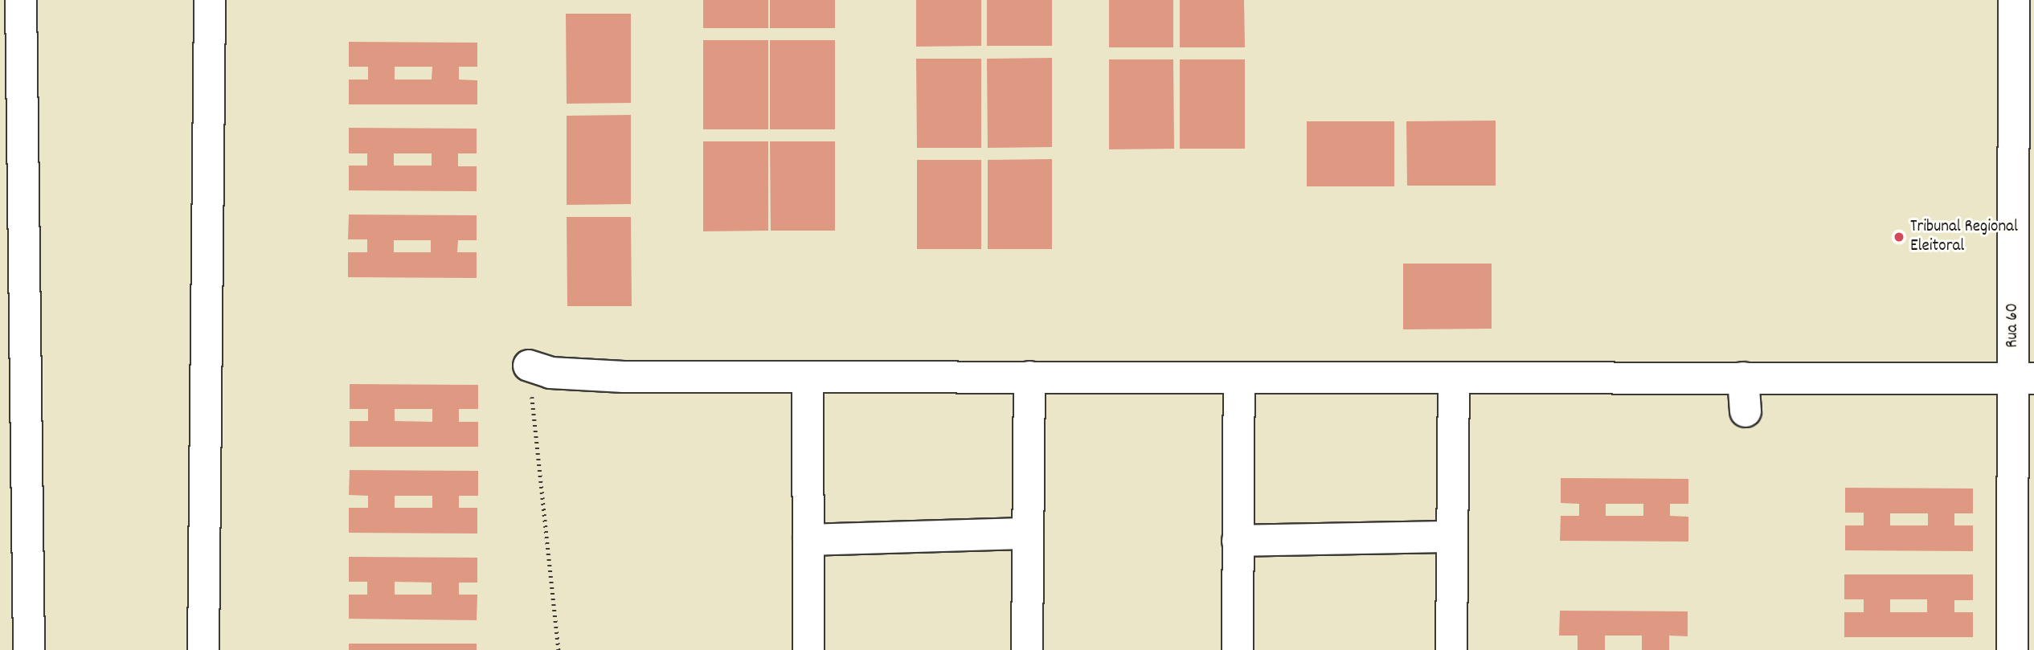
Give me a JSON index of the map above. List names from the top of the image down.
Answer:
{
  "streets": {
    "street": ["Rua 60"]
  },
  "places": ["Tribunal Regional Eleitoral"]
}
